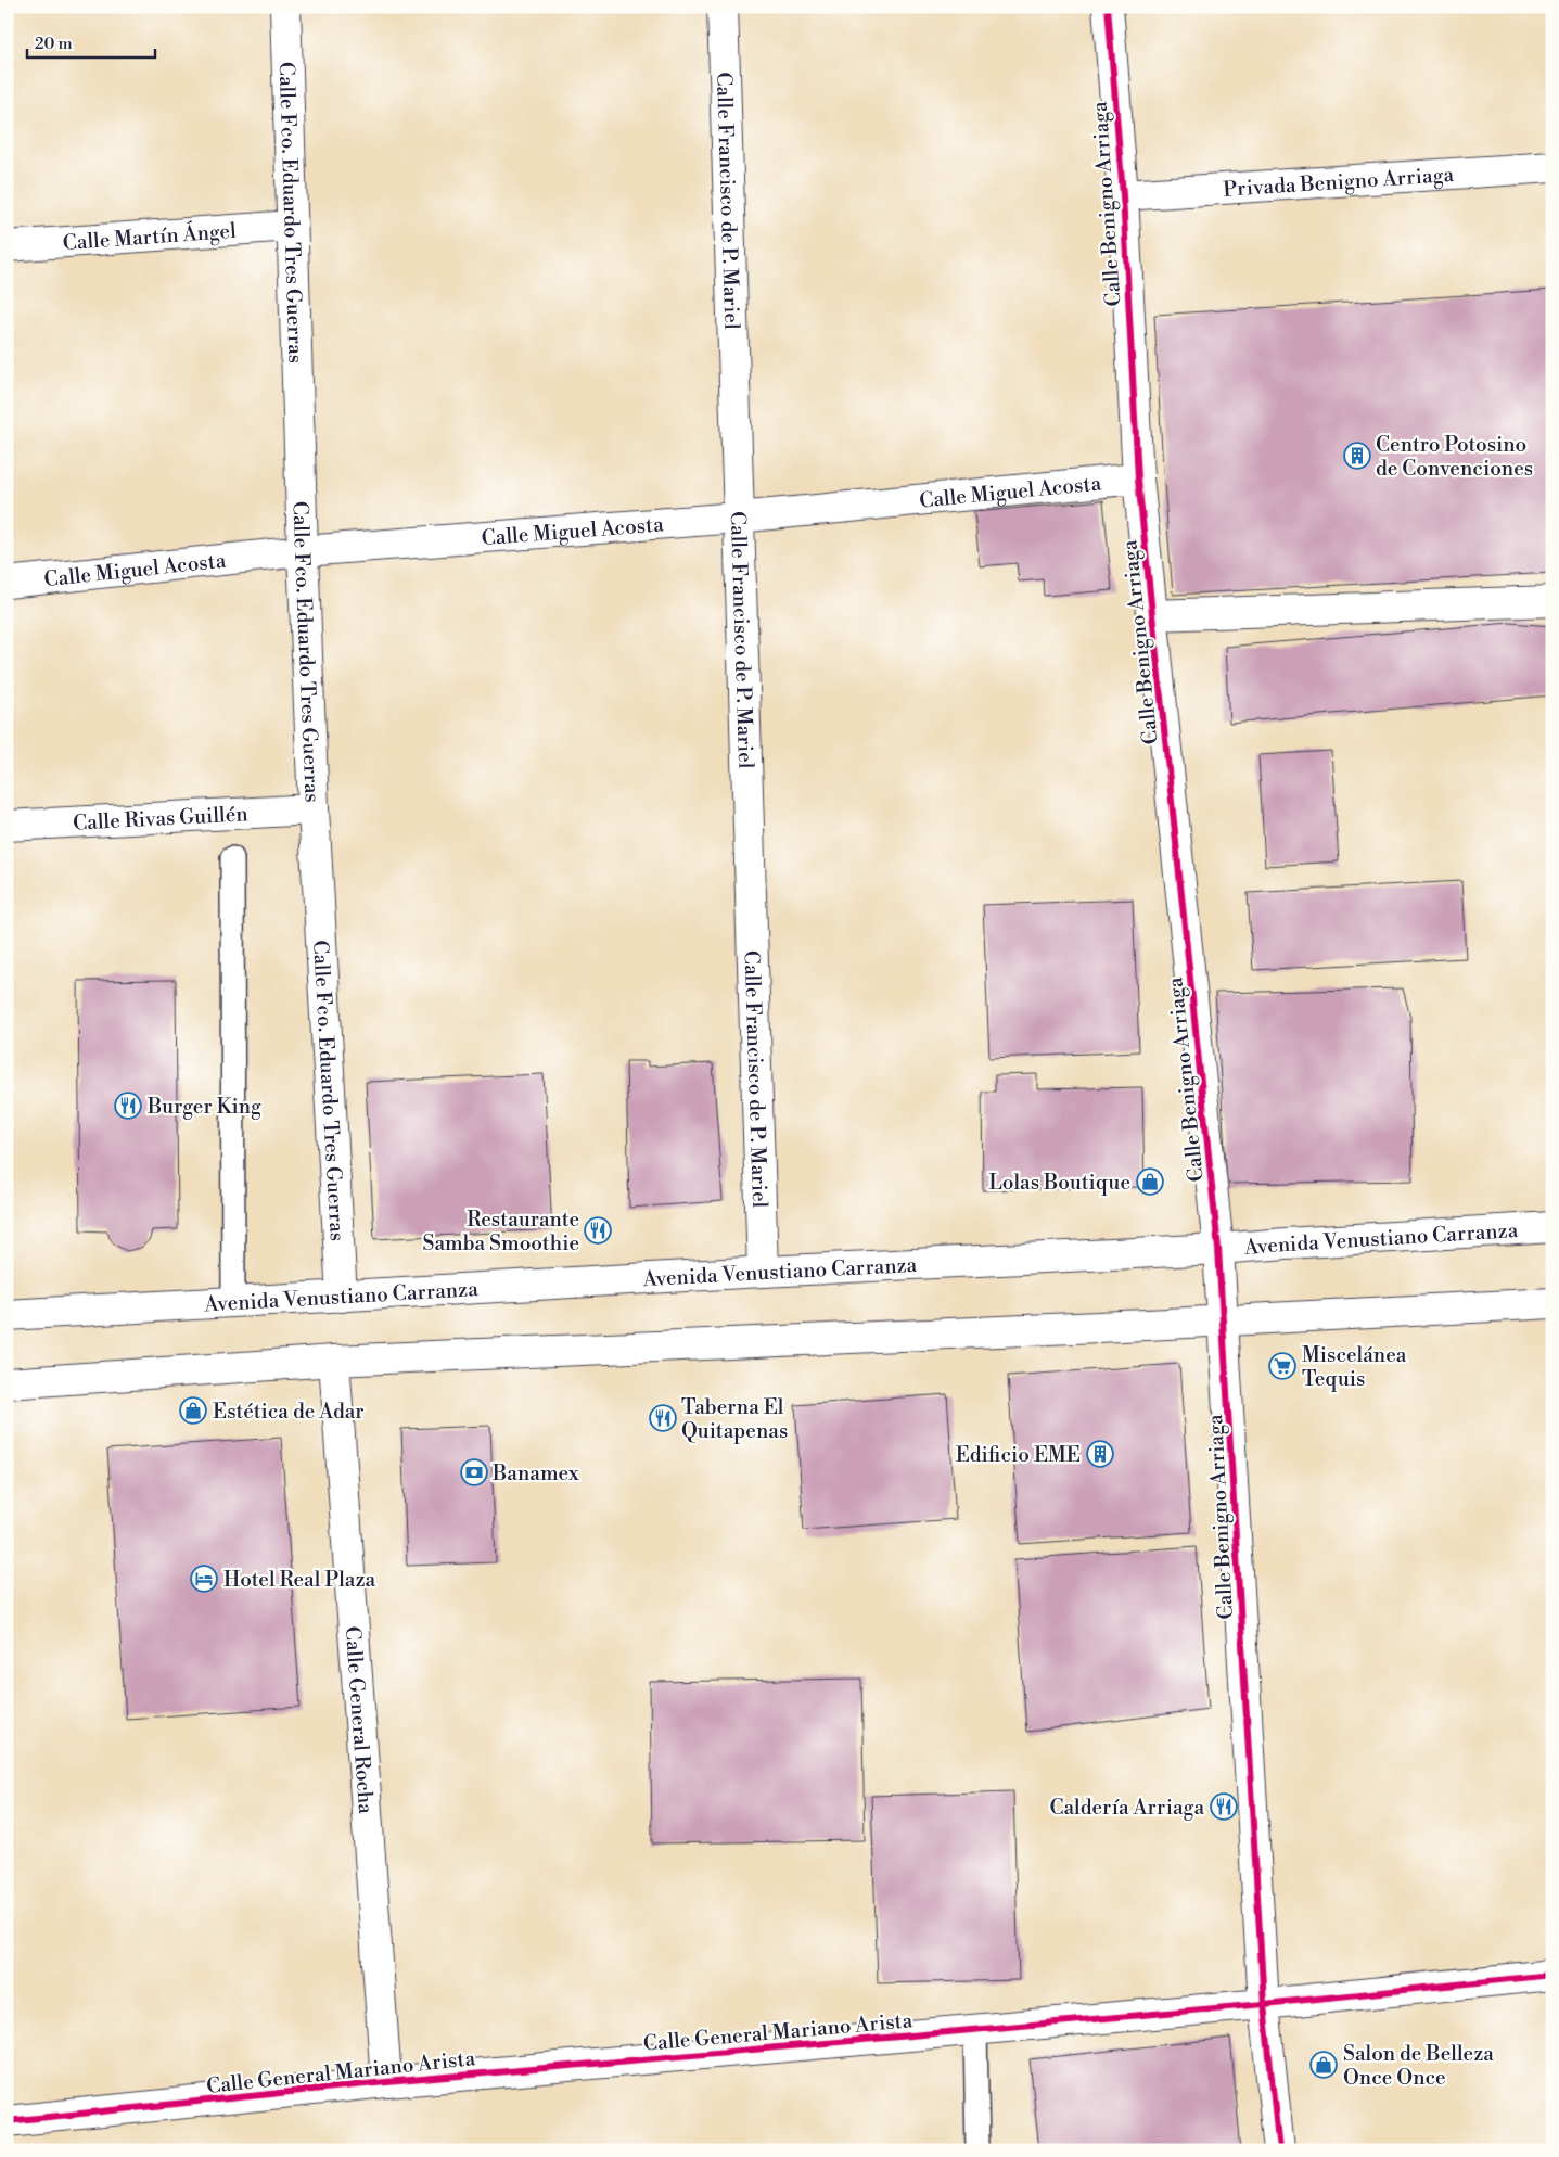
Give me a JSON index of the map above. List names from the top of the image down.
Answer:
{
  "streets": {
    "street": [
      "Privada Benigno Arriaga",
      "Calle Francisco de P. Mariel",
      "Calle Benigno Arriaga",
      "Calle Fco. Eduardo Tres Guerras",
      "Calle Martín Ángel",
      "Calle Miguel Acosta",
      "Calle Rivas Guillén",
      "Avenida Venustiano Carranza",
      "Calle General Rocha",
      "Calle General Mariano Arista"
    ]
  },
  "crossings": [
    ["Privada Benigno Arriaga", "Calle Benigno Arriaga"],
    ["Calle Francisco de P. Mariel", "Calle Miguel Acosta"],
    ["Calle Francisco de P. Mariel", "Avenida Venustiano Carranza"],
    ["Calle Benigno Arriaga", "Calle Miguel Acosta"],
    ["Calle Benigno Arriaga", "Avenida Venustiano Carranza"],
    ["Calle Benigno Arriaga", "Calle General Mariano Arista"],
    ["Calle Fco. Eduardo Tres Guerras", "Calle Martín Ángel"],
    ["Calle Fco. Eduardo Tres Guerras", "Calle Miguel Acosta"],
    ["Calle Fco. Eduardo Tres Guerras", "Calle Rivas Guillén"],
    ["Calle Fco. Eduardo Tres Guerras", "Avenida Venustiano Carranza"],
    ["Calle General Rocha", "Calle General Mariano Arista"]
  ],
  "places": {
    "building": ["Centro Potosino de Convenciones", "Edificio EME"],
    "restaurant": [
      "Burger King",
      "Restaurante Samba Smoothie",
      "Taberna El Quitapenas",
      "Caldería Arriaga"
    ],
    "shop": ["Lolas Boutique", "Estética de Adar", "Salon de Belleza Once Once"],
    "supermarket": ["Miscelánea Tequis"],
    "bank": ["Banamex"],
    "hotel": ["Hotel Real Plaza"]
  },
  "scale_bar": "20 m"
}
